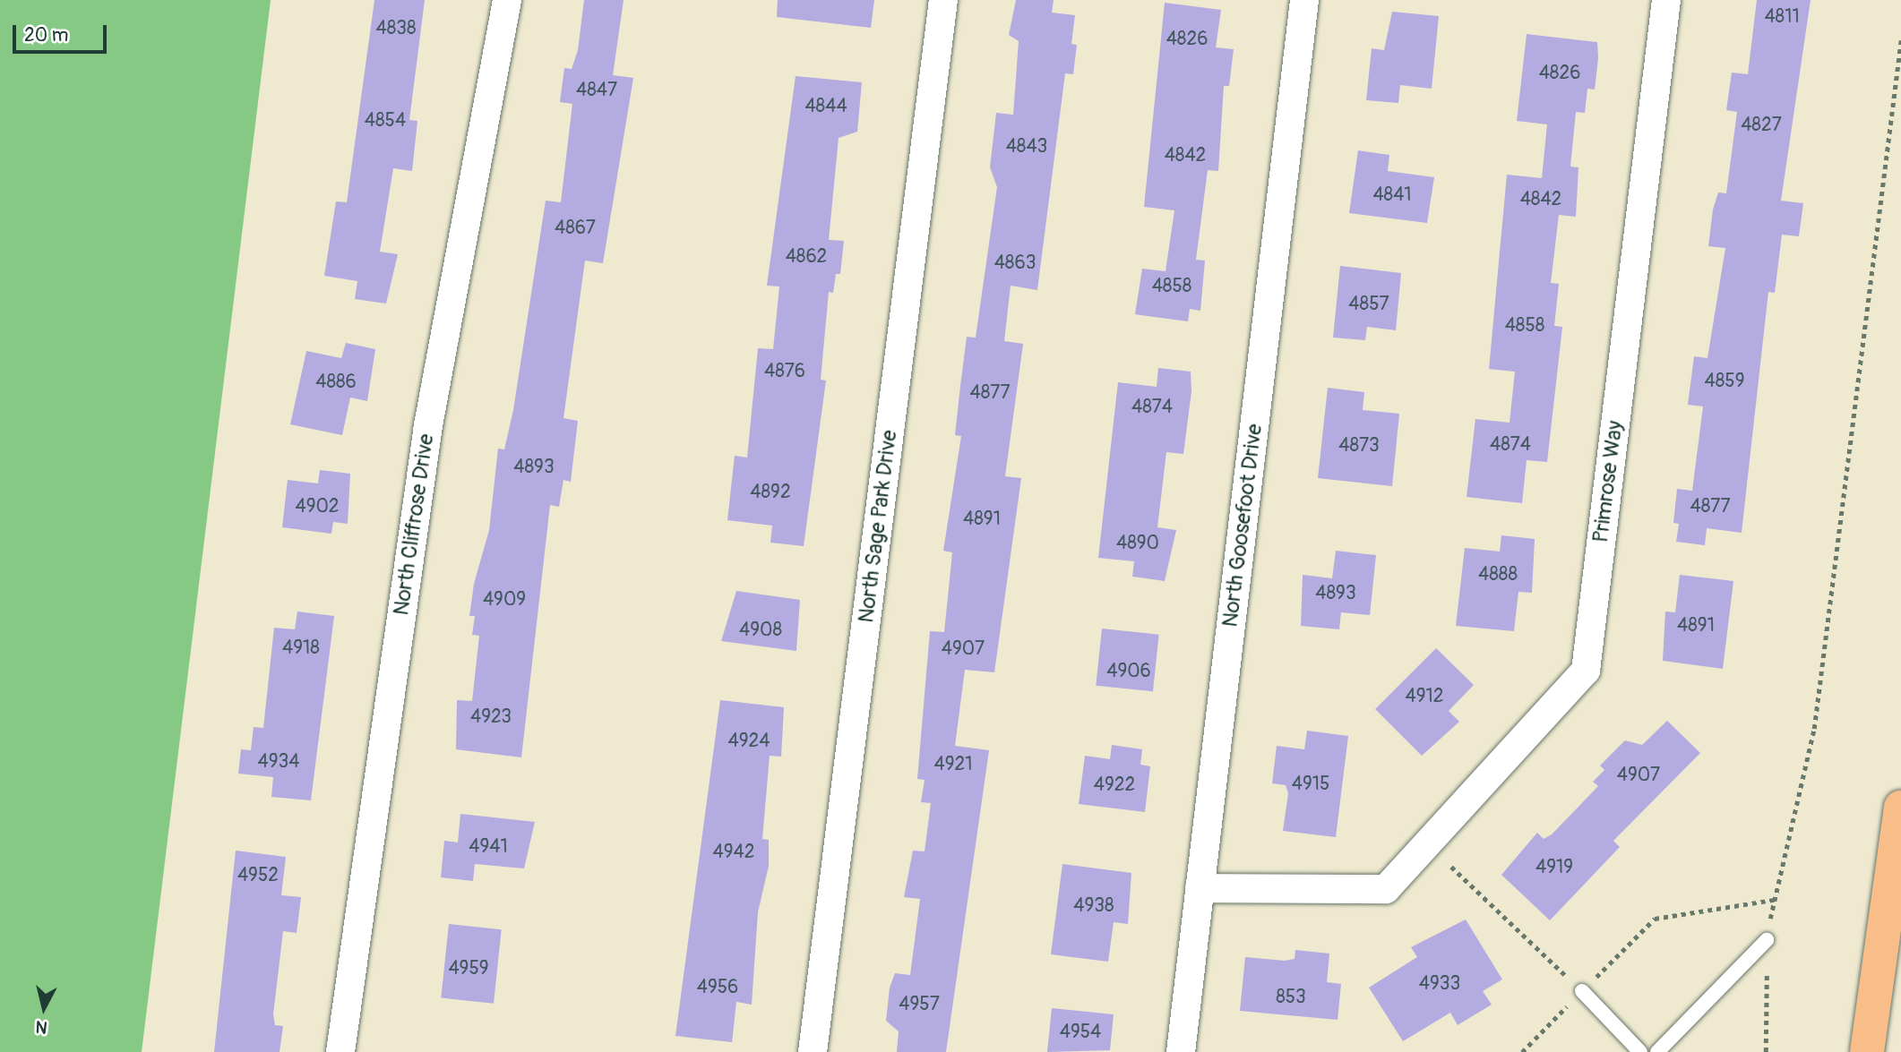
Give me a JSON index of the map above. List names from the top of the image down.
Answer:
{
  "streets": {
    "street": [
      "Primrose Way",
      "North Cliffrose Drive",
      "North Goosefoot Drive",
      "North Sage Park Drive"
    ]
  },
  "crossings": [
    ["Primrose Way", "North Goosefoot Drive"]
  ],
  "house_numbers": [
    "4811",
    "4838",
    "4826",
    "4826",
    "4847",
    "4844",
    "4854",
    "4827",
    "4843",
    "4842",
    "4841",
    "4842",
    "4867",
    "4862",
    "4863",
    "4858",
    "4857",
    "4858",
    "4876",
    "4859",
    "4886",
    "4877",
    "4874",
    "4874",
    "4873",
    "4893",
    "4892",
    "4902",
    "4877",
    "4891",
    "4890",
    "4888",
    "4893",
    "4909",
    "4891",
    "4908",
    "4918",
    "4907",
    "4906",
    "4912",
    "4923",
    "4924",
    "4934",
    "4921",
    "4907",
    "4915",
    "4922",
    "4941",
    "4942",
    "4919",
    "4952",
    "4938",
    "4959",
    "4933",
    "4956",
    "853",
    "4957",
    "4954"
  ],
  "scale_bar": "20 m",
  "north": "bottom"
}
